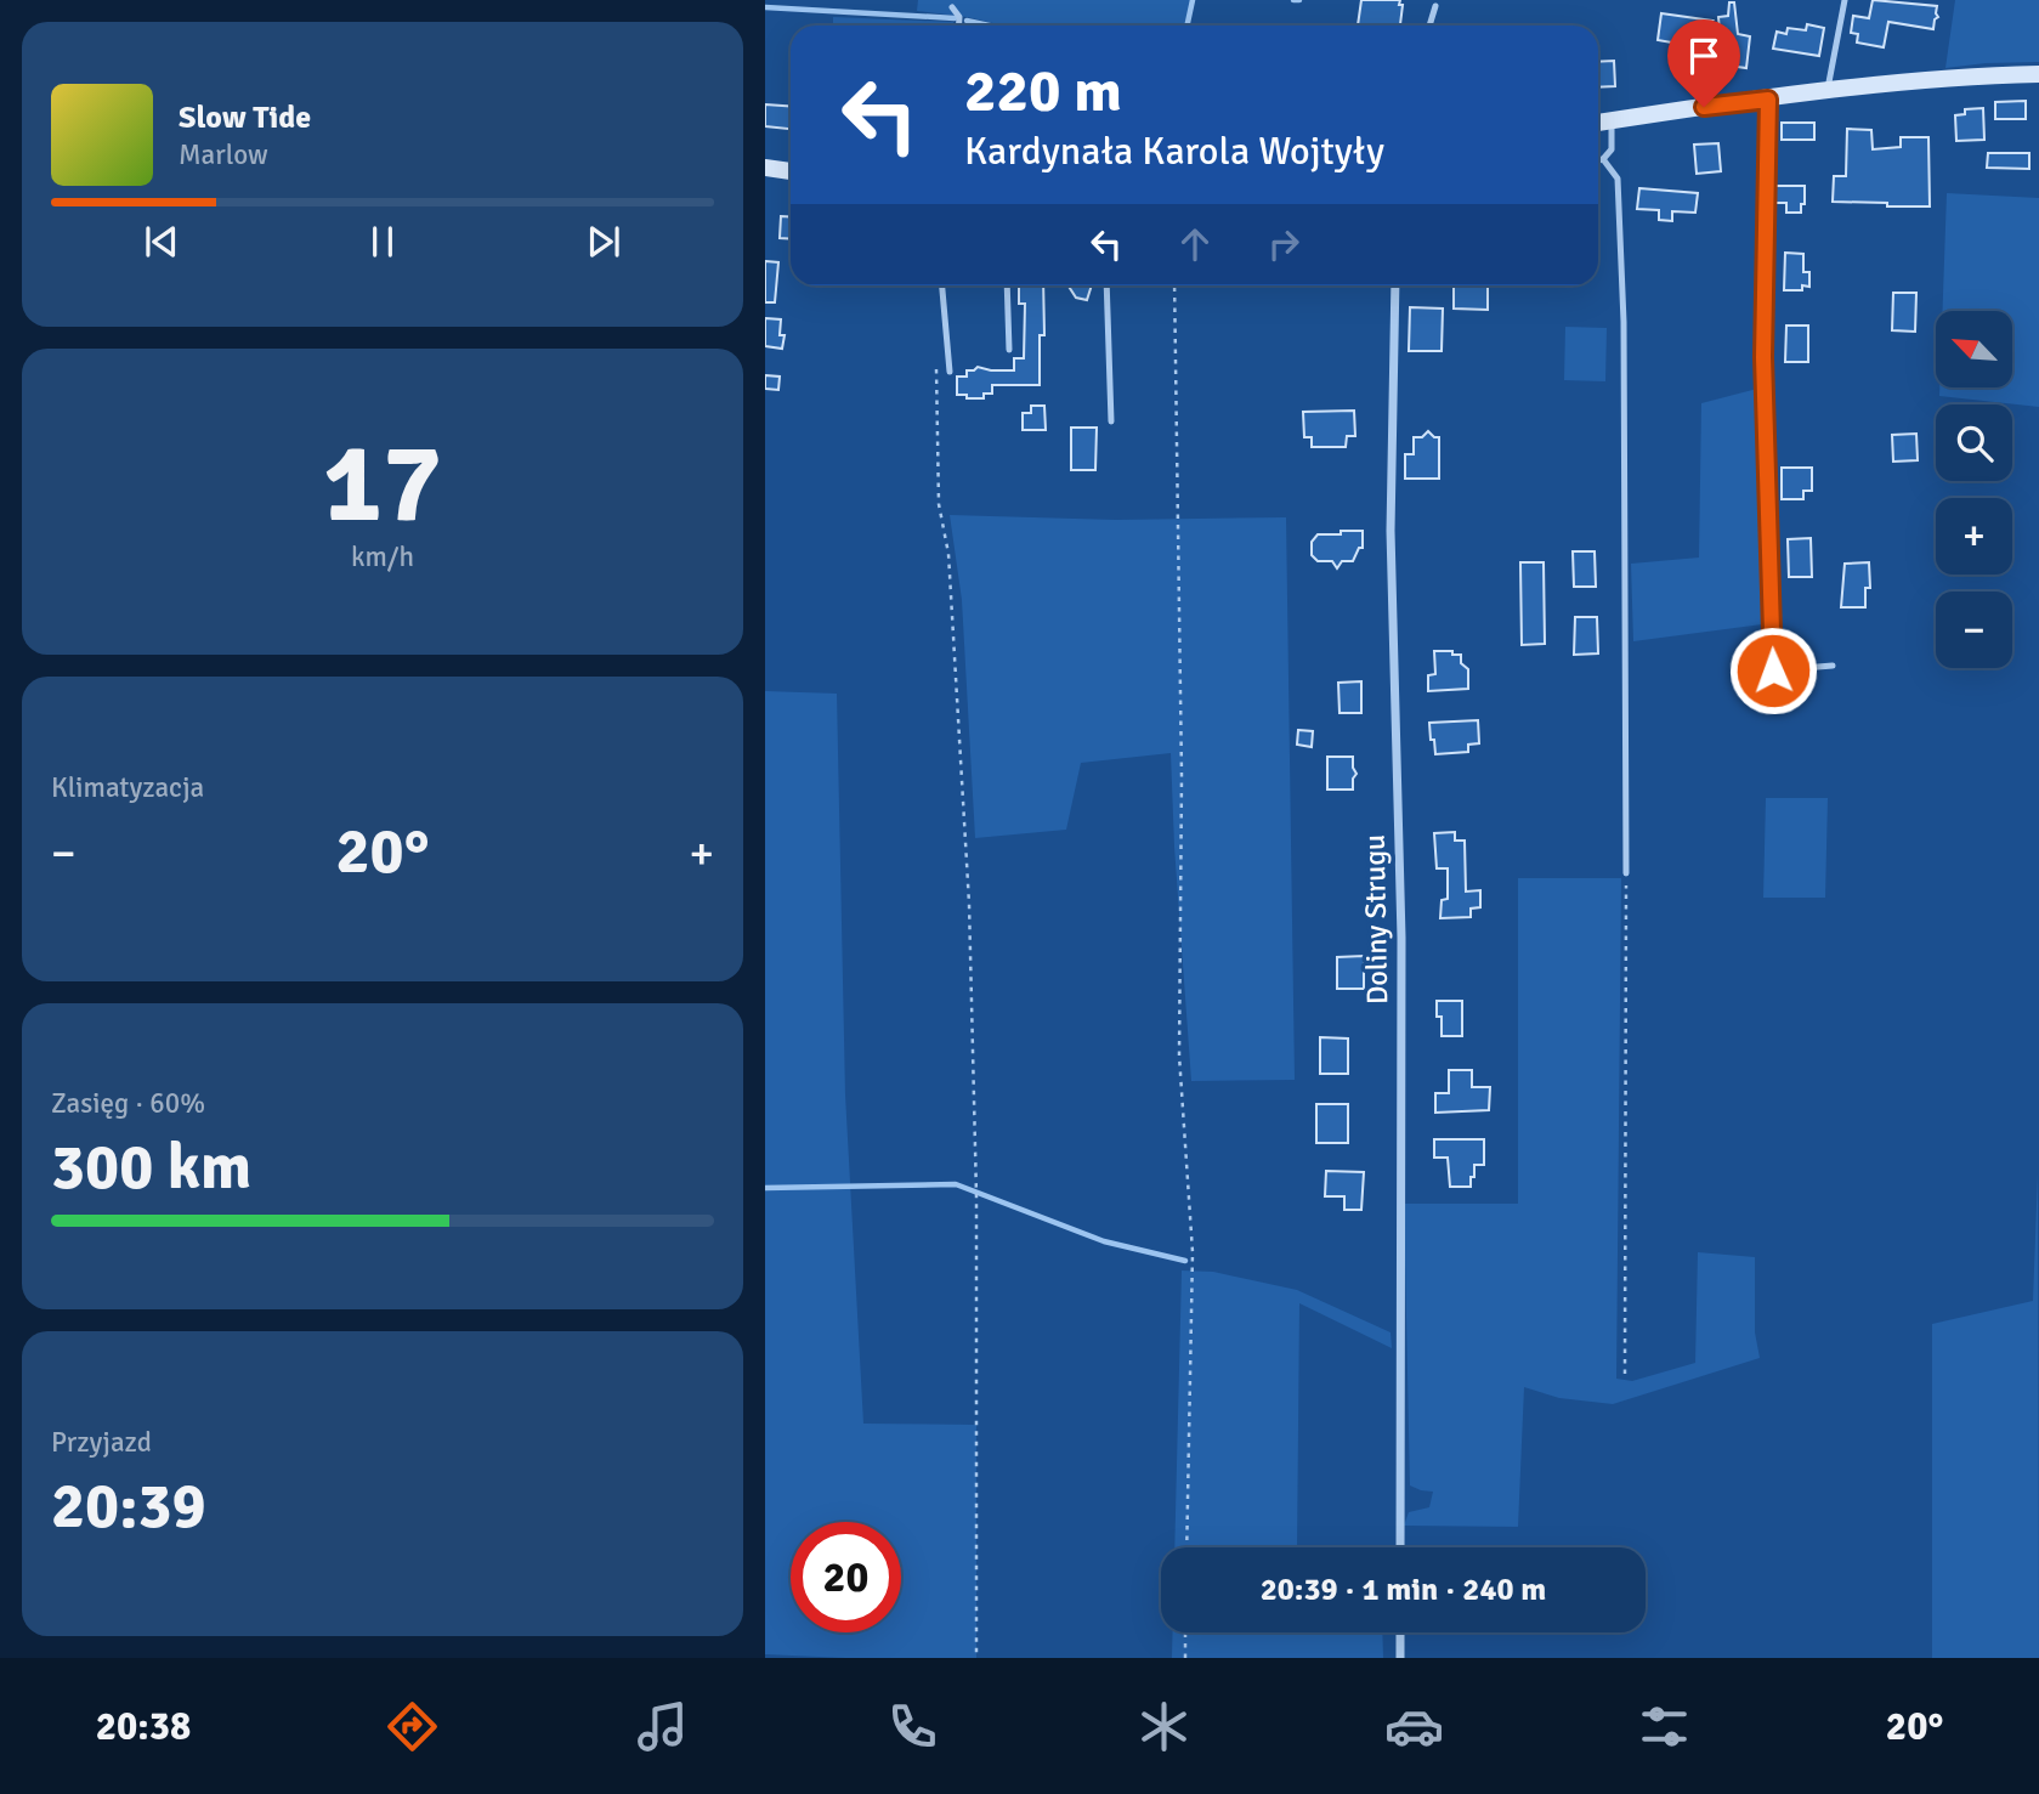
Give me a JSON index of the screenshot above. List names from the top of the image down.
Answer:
{
  "streets": {
    "street": ["Doliny Strugu"]
  },
  "north": "top left",
  "page": {
    "turn": ["220 m", "Kardynała Karola Wojtyły"],
    "song": ["Slow Tide", "Marlow"],
    "map_buttons": ["+", "−"],
    "tile": [
      ["17", "km/h"],
      "Klimatyzacja",
      ["Zasięg · 60%", "300 km"],
      ["Przyjazd", "20:39"]
    ],
    "heat": ["−", "20°", "+"],
    "limit": "20",
    "trip": "20:39 · 1 min · 240 m",
    "tabs": ["20:38", "20°"]
  }
}
